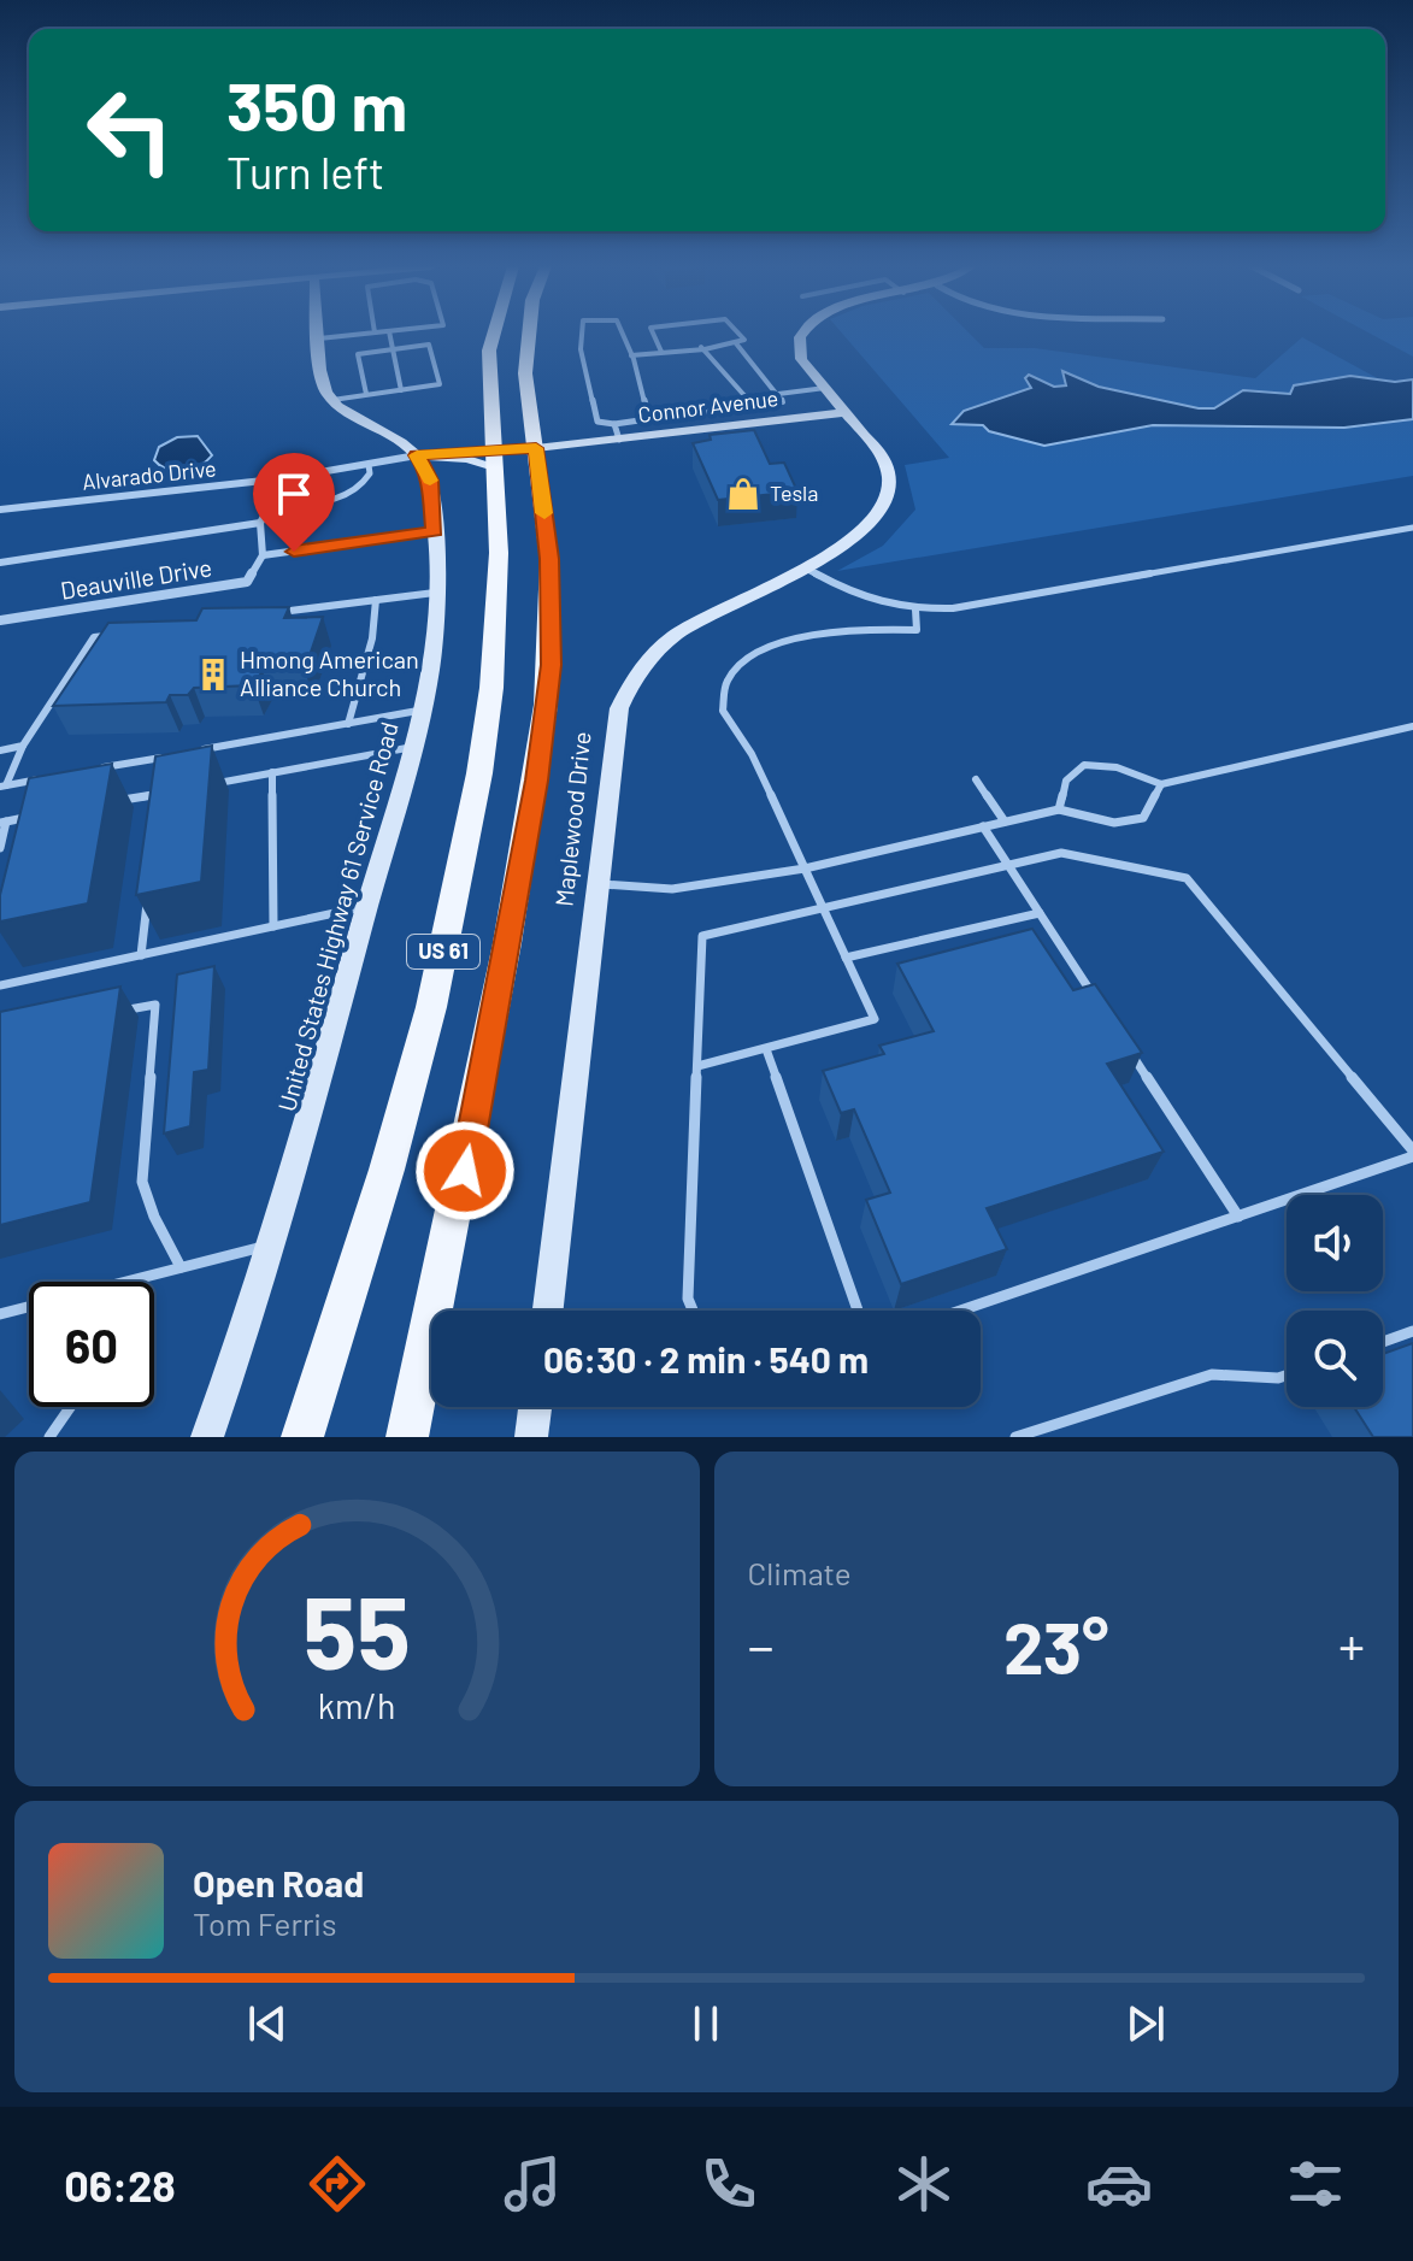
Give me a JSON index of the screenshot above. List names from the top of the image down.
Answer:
{
  "streets": {
    "main road": ["US 61"],
    "street": [
      "Connor Avenue",
      "Alvarado Drive",
      "Deauville Drive",
      "Maplewood Drive",
      "United States Highway 61 Service Road"
    ]
  },
  "crossings": [
    ["Connor Avenue", "Alvarado Drive"],
    ["Connor Avenue", "Maplewood Drive"],
    ["Connor Avenue", "United States Highway 61 Service Road"],
    ["Connor Avenue", "US 61"],
    ["Alvarado Drive", "United States Highway 61 Service Road"]
  ],
  "places": {
    "shop": ["Tesla"],
    "building": ["Hmong American Alliance Church"]
  },
  "page": {
    "turn": ["350 m", "Turn left"],
    "limit": "60",
    "trip": "06:30 · 2 min · 540 m",
    "tile": "Climate",
    "heat": ["−", "23°", "+"],
    "song": ["Open Road", "Tom Ferris"],
    "tabs": "06:28",
    "gauge": ["55", "km/h"]
  }
}
